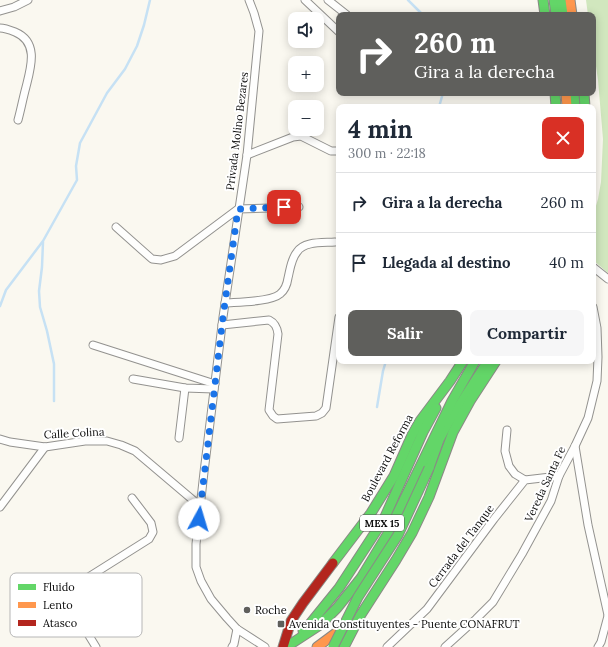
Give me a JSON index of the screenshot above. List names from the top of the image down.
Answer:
{
  "streets": {
    "main road": ["Boulevard Reforma", "MEX 15"],
    "street": [
      "Privada Molino Bezares",
      "Calle Colina",
      "Vereda Santa Fe",
      "Cerrada del Tanque"
    ]
  },
  "crossings": [
    ["Privada Molino Bezares", "Calle Colina"],
    ["Boulevard Reforma", "MEX 15"]
  ],
  "places": {
    "other": ["Roche"],
    "transit": ["Avenida Constituyentes - Puente CONAFRUT"]
  },
  "legend": ["Fluido", "Lento", "Atasco"],
  "page": {
    "map_buttons": ["+", "−"],
    "turn": ["260 m", "Gira a la derecha"],
    "heading": ["4 min", "300 m · 22:18"],
    "list": [
      {
        "name": "Gira a la derecha",
        "value": "260 m"
      },
      {
        "name": "Llegada al destino",
        "value": "40 m"
      }
    ],
    "buttons": ["Salir", "Compartir"]
  }
}
